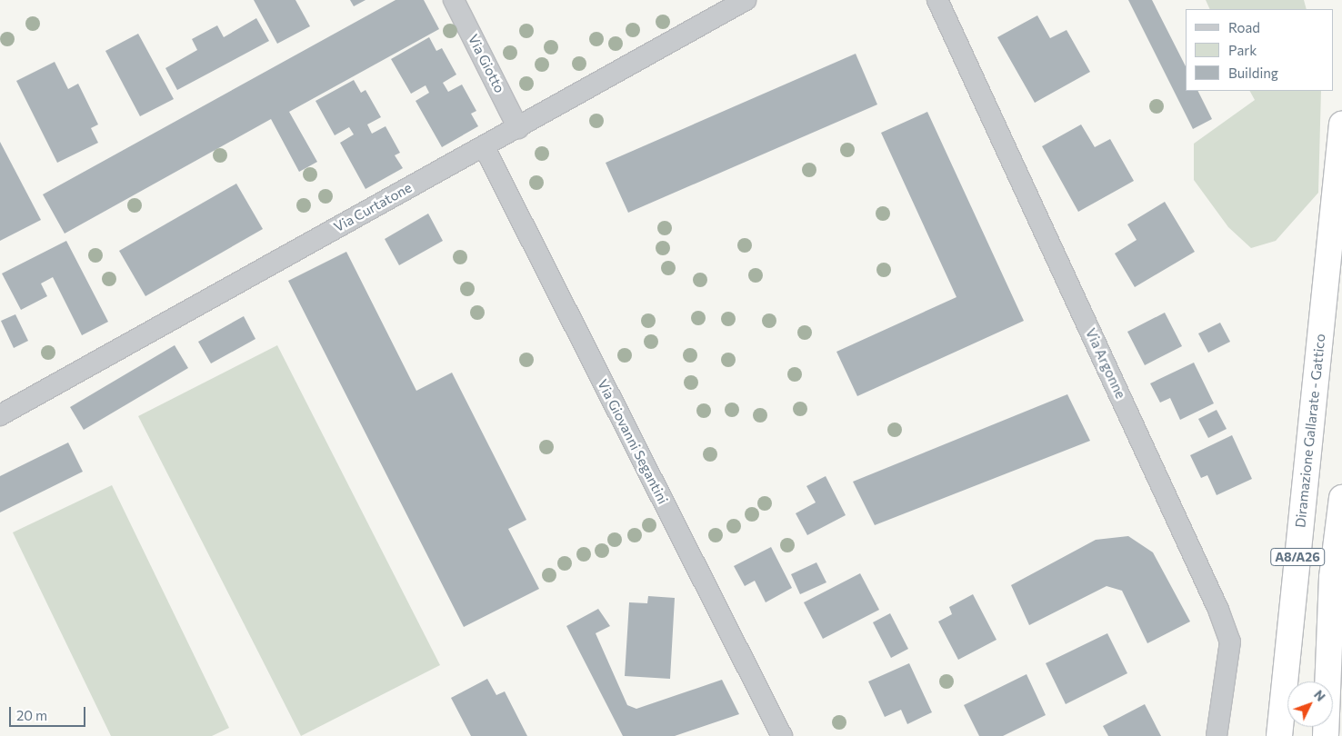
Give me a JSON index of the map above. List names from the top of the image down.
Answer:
{
  "streets": {
    "highway": ["Diramazione Gallarate - Gattico", "A8/A26"],
    "street": [
      "Via Giotto",
      "Via Curtatone",
      "Via Argonne",
      "Via Giovanni Segantini"
    ]
  },
  "crossings": [
    ["Via Giotto", "Via Curtatone"],
    ["Via Curtatone", "Via Giovanni Segantini"]
  ],
  "legend": ["Road", "Park", "Building"],
  "scale_bar": "20 m",
  "north": "top right"
}
